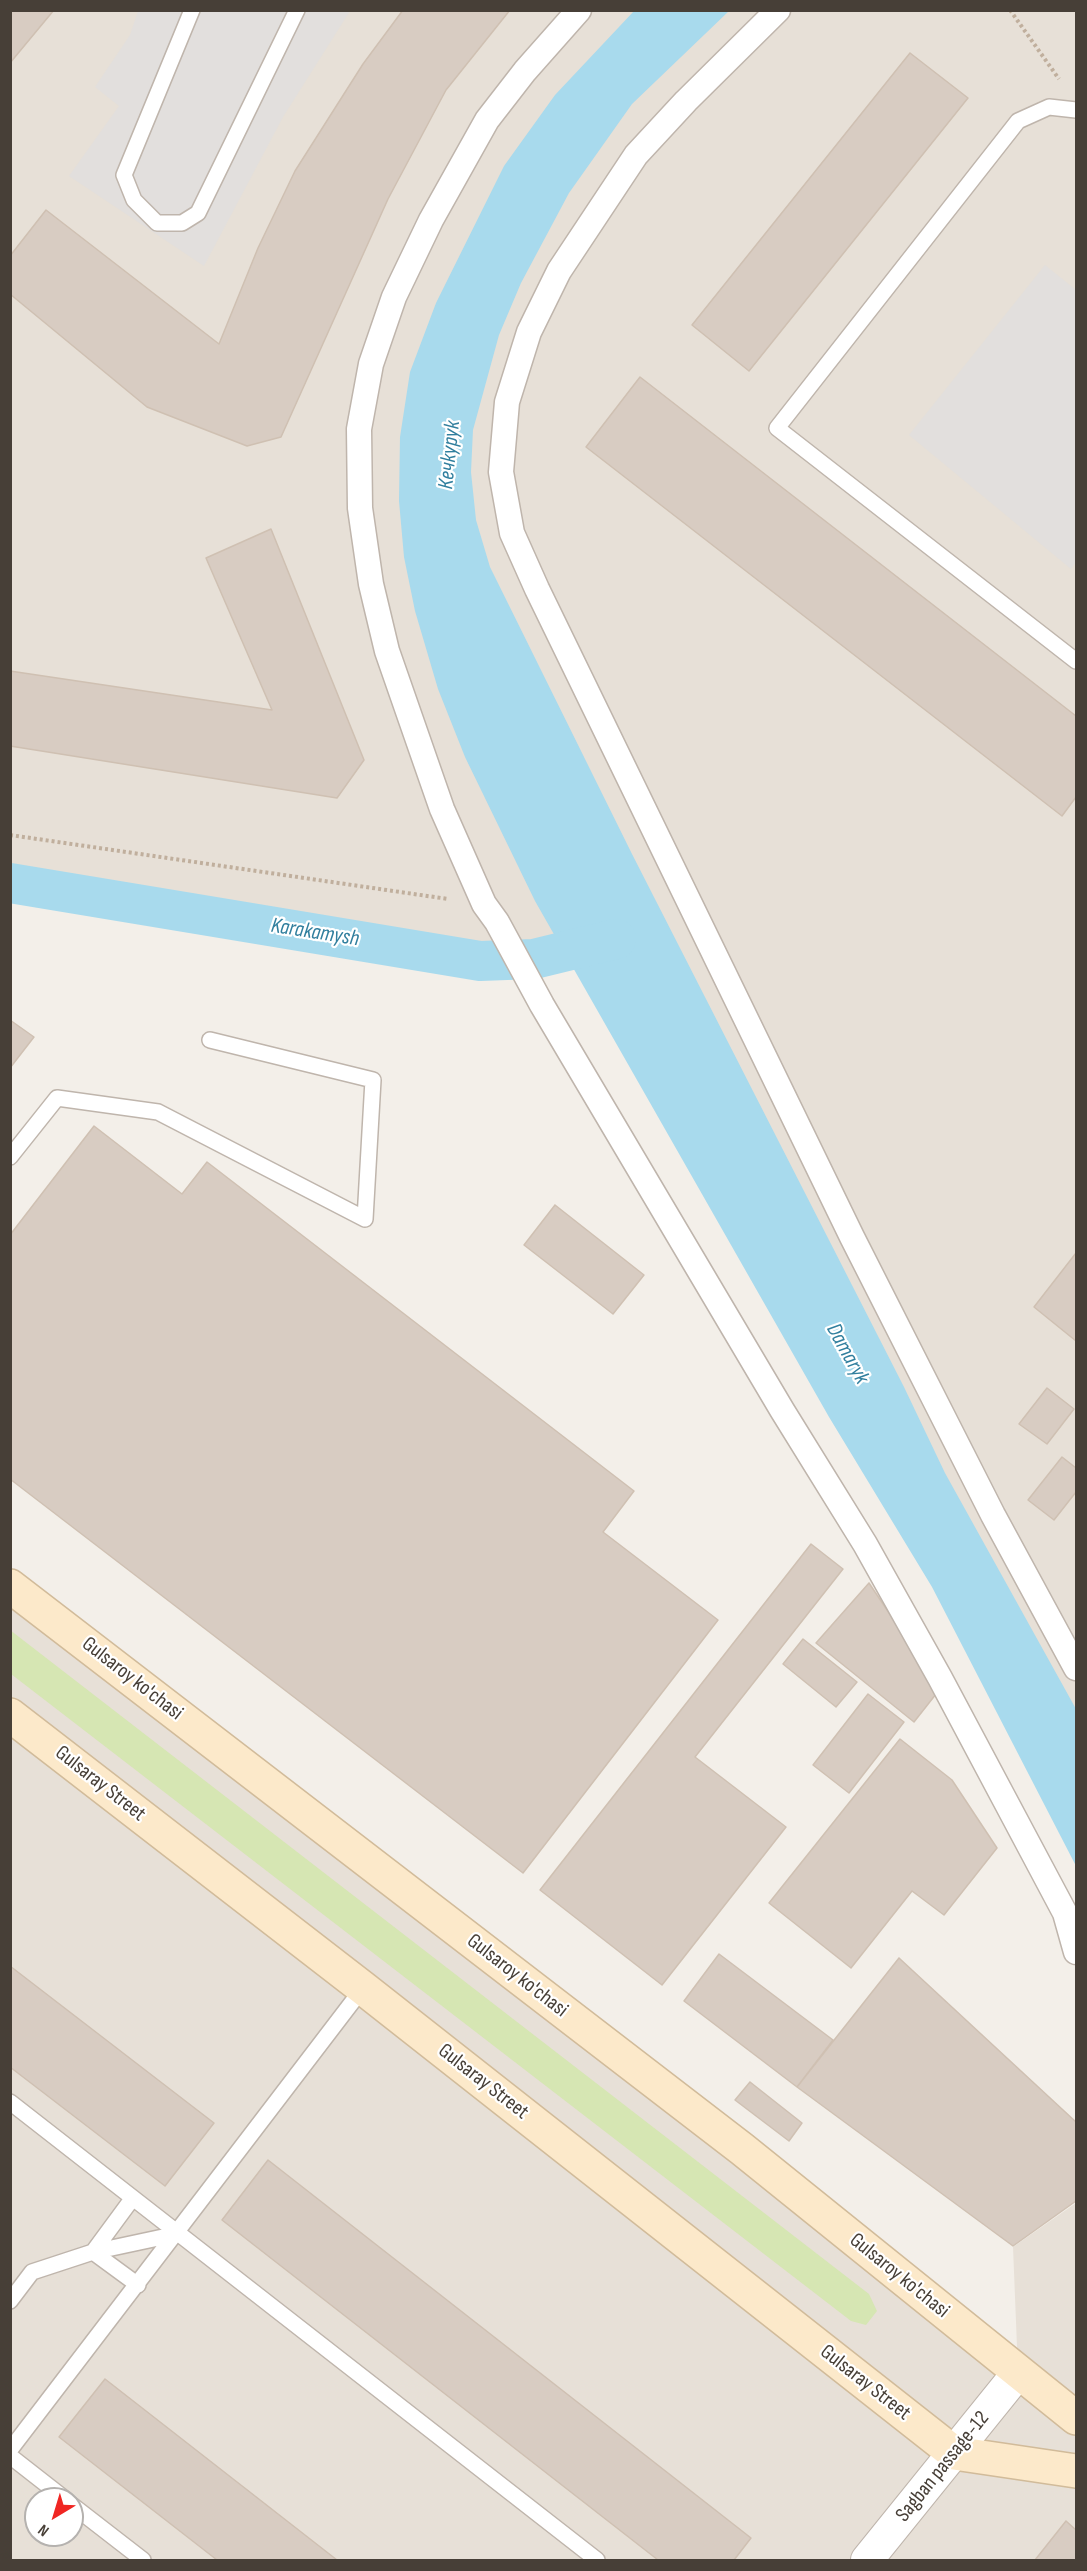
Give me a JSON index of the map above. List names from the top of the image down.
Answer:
{
  "streets": {
    "main road": ["Gulsaroy ko'chasi", "Gulsaray Street"],
    "street": ["Sagban passage-12"]
  },
  "crossings": [
    ["Gulsaroy ko'chasi", "Sagban passage-12"],
    ["Gulsaray Street", "Sagban passage-12"]
  ],
  "water": ["Кечкурук", "Karakamysh", "Damaryk"],
  "north": "bottom left"
}
